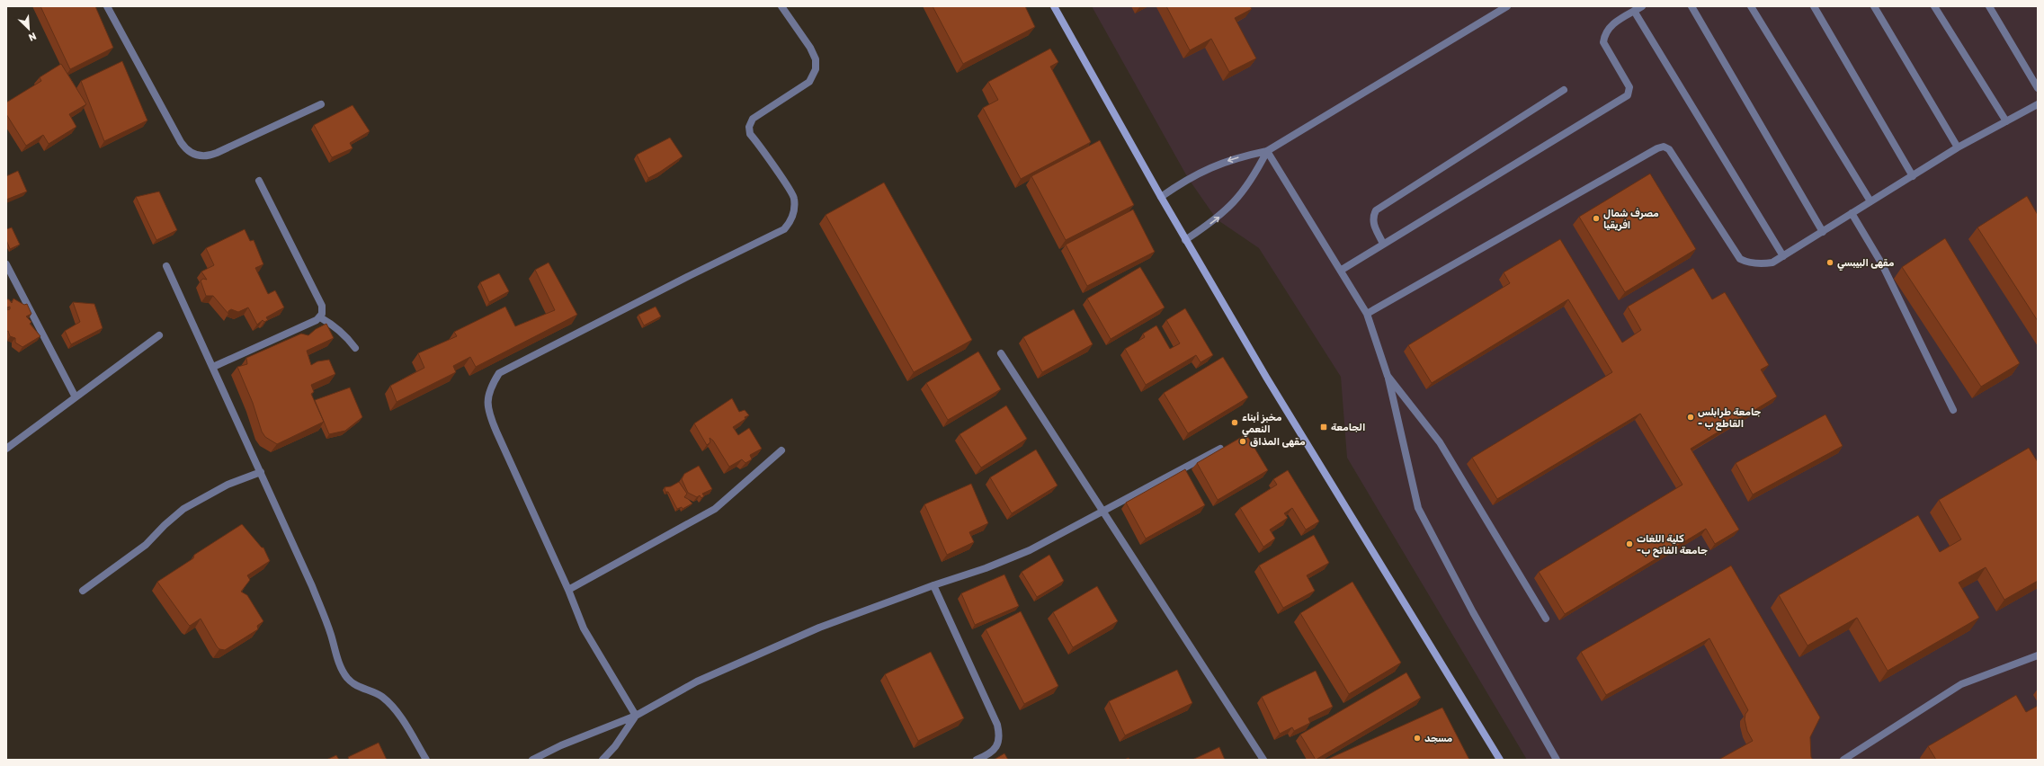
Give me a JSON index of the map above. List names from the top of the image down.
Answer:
{
  "places": {
    "other": [
      "مصرف شمال افريقيا",
      "مقهى البيبسي",
      "جامعة طرابلس - القاطع ب",
      "مخبز أبناء النعمي",
      "مقهى المذاق",
      "كلية اللغات -جامعة الفاتح ب",
      "مسجد"
    ],
    "transit": ["الجامعة"]
  },
  "north": "bottom right"
}
